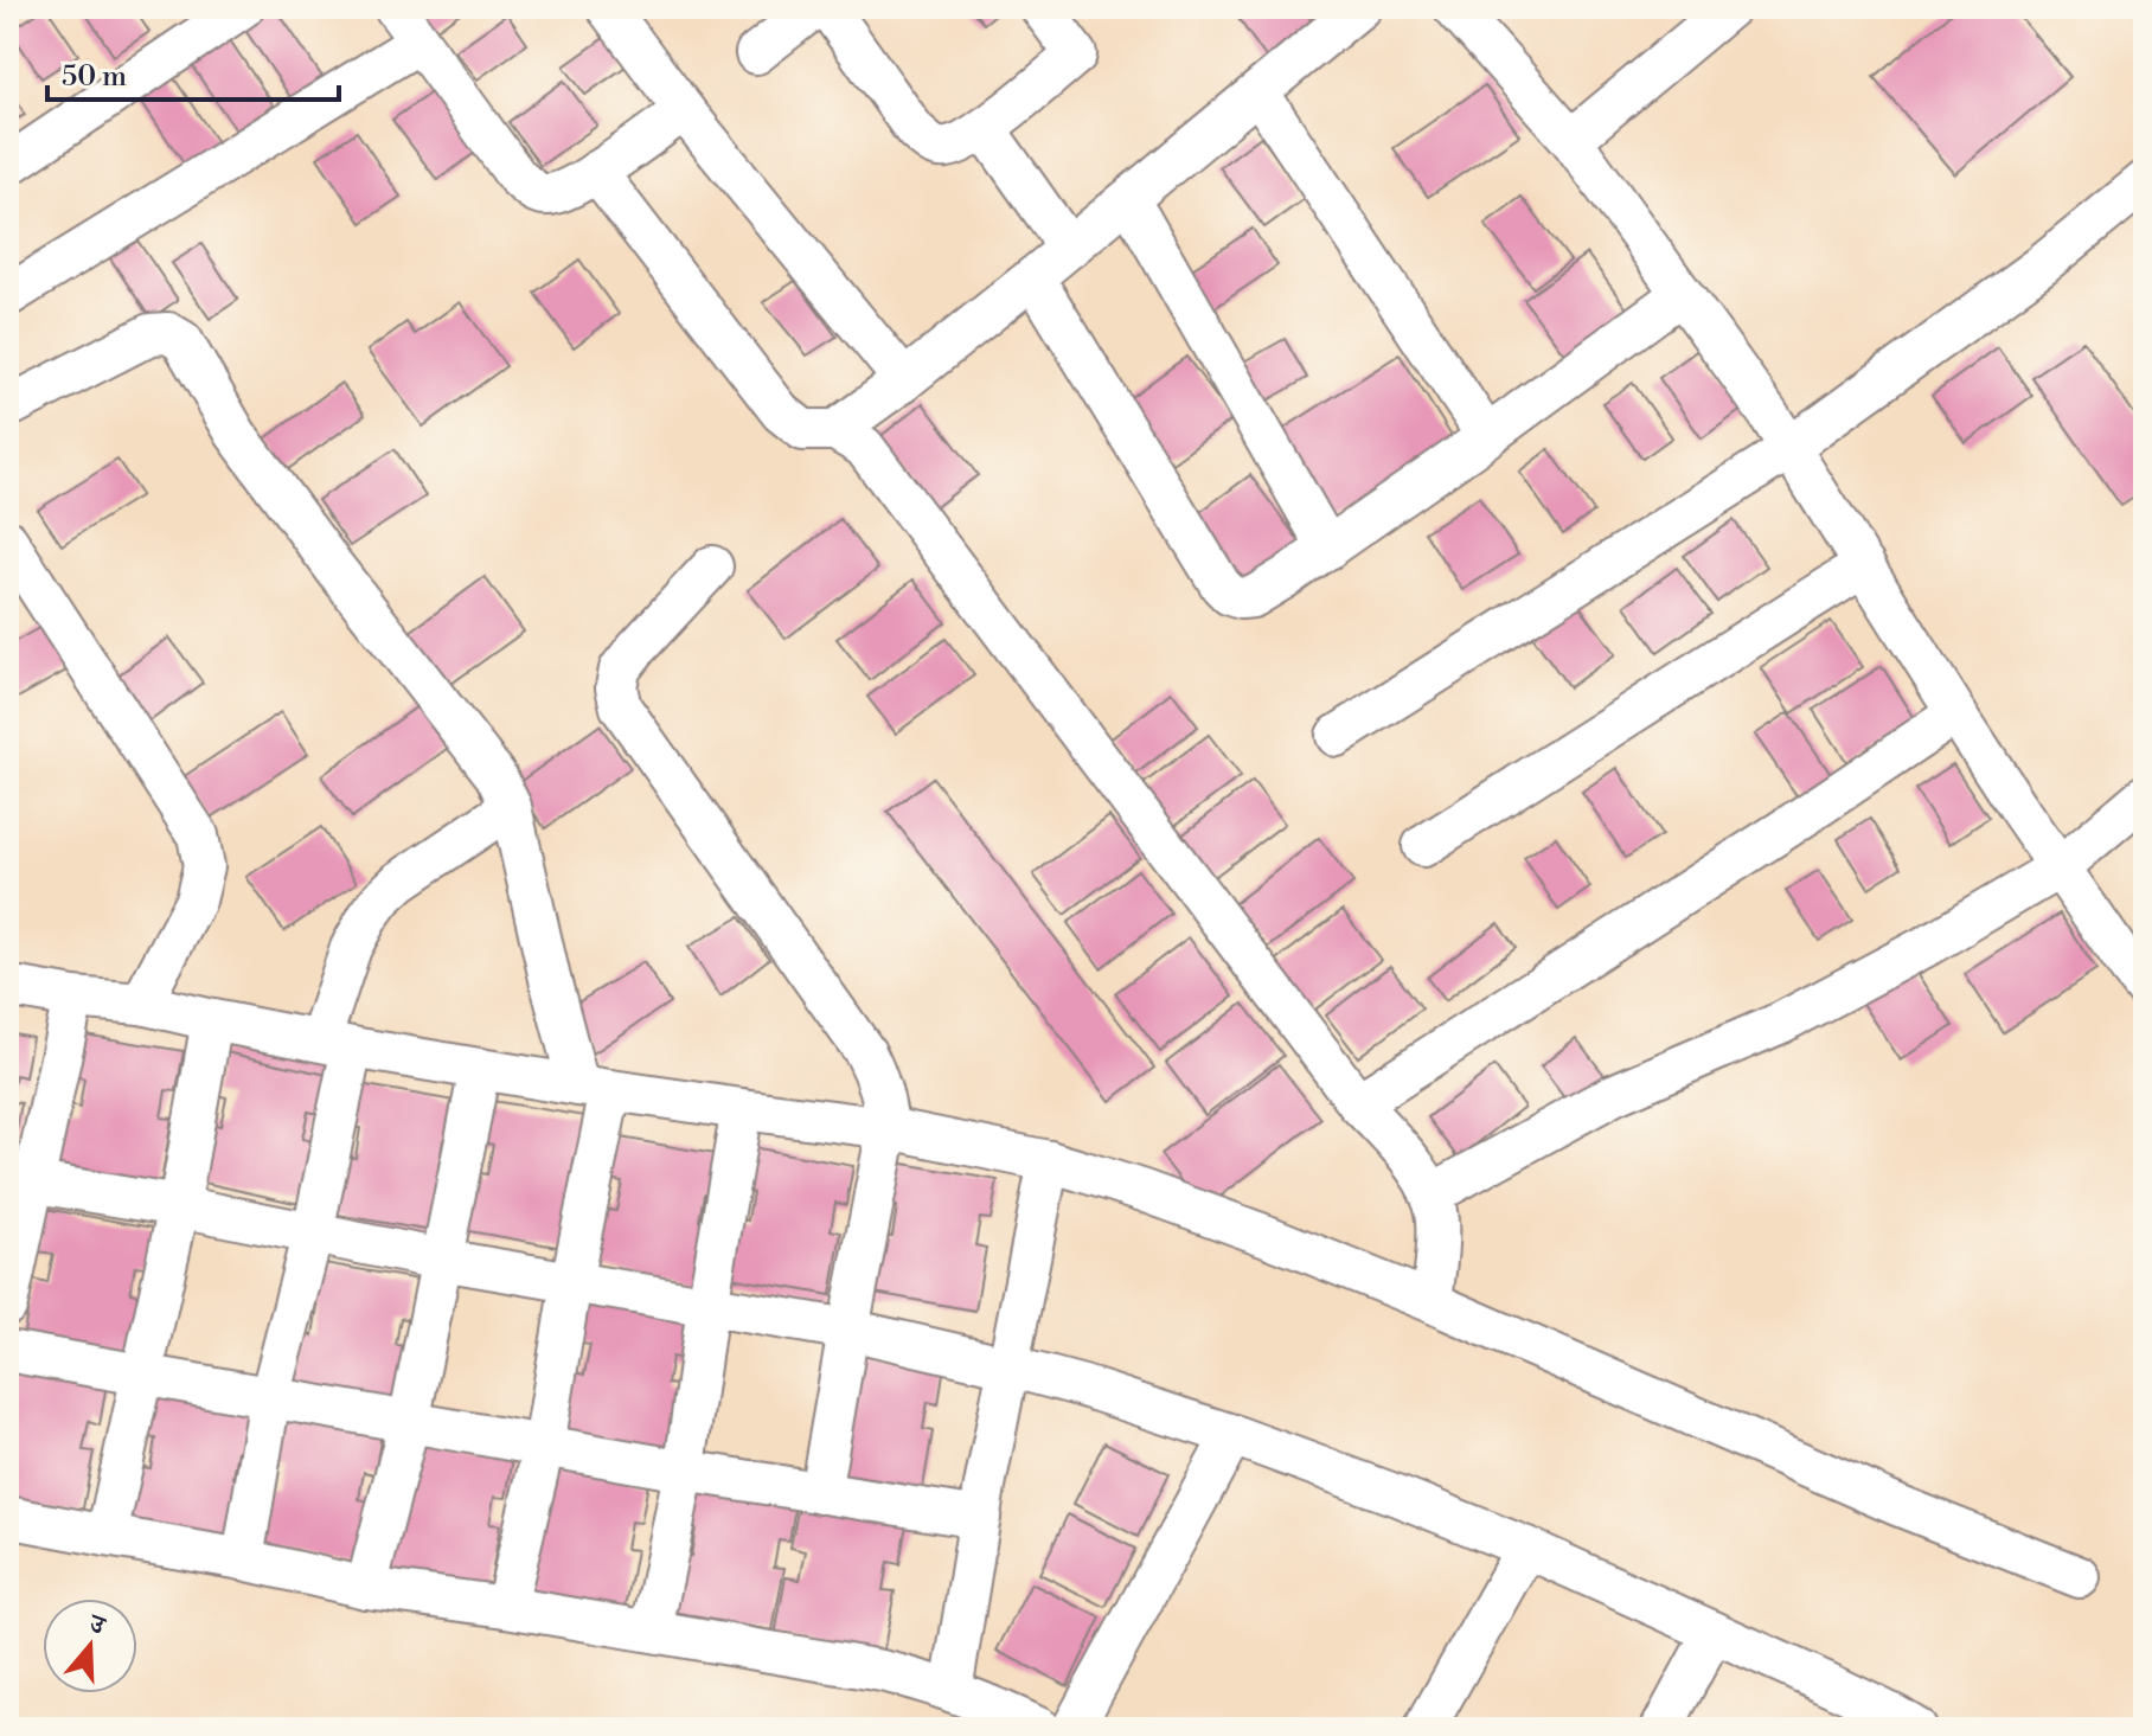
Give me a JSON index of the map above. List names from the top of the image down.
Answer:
{
  "scale_bar": "50 m",
  "north": "top"
}
